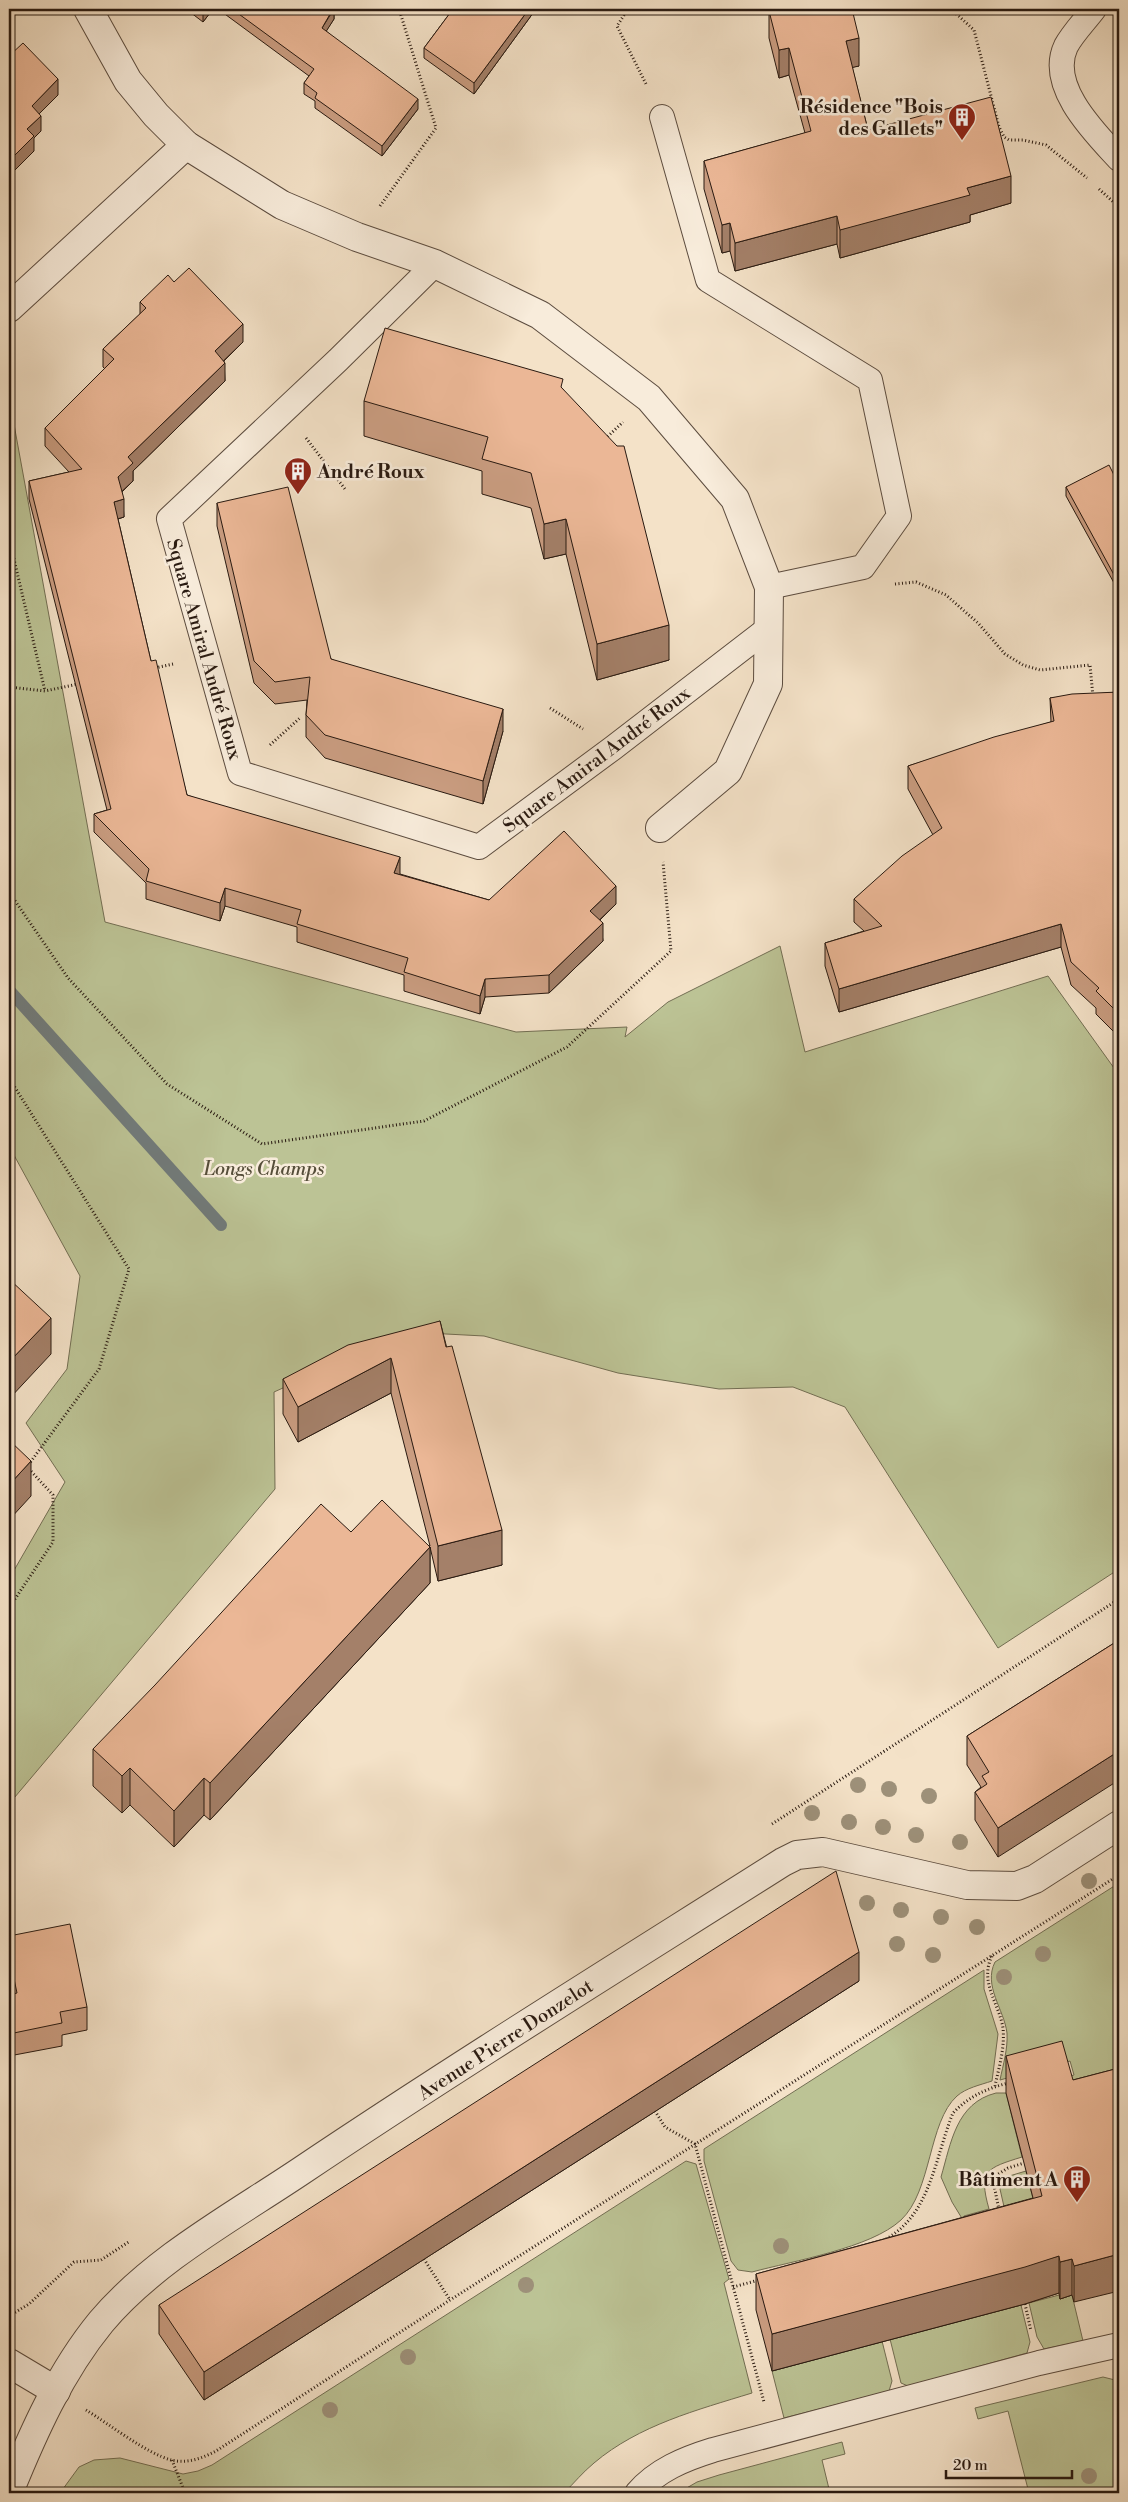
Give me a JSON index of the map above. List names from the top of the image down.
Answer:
{
  "streets": {
    "street": ["Avenue Pierre Donzelot"],
    "lane": ["Square Amiral André Roux"]
  },
  "parks": ["Longs Champs"],
  "places": {
    "building": ["Résidence \"Bois des Gallets\"", "André Roux", "Bâtiment A"]
  },
  "scale_bar": "20 m"
}
